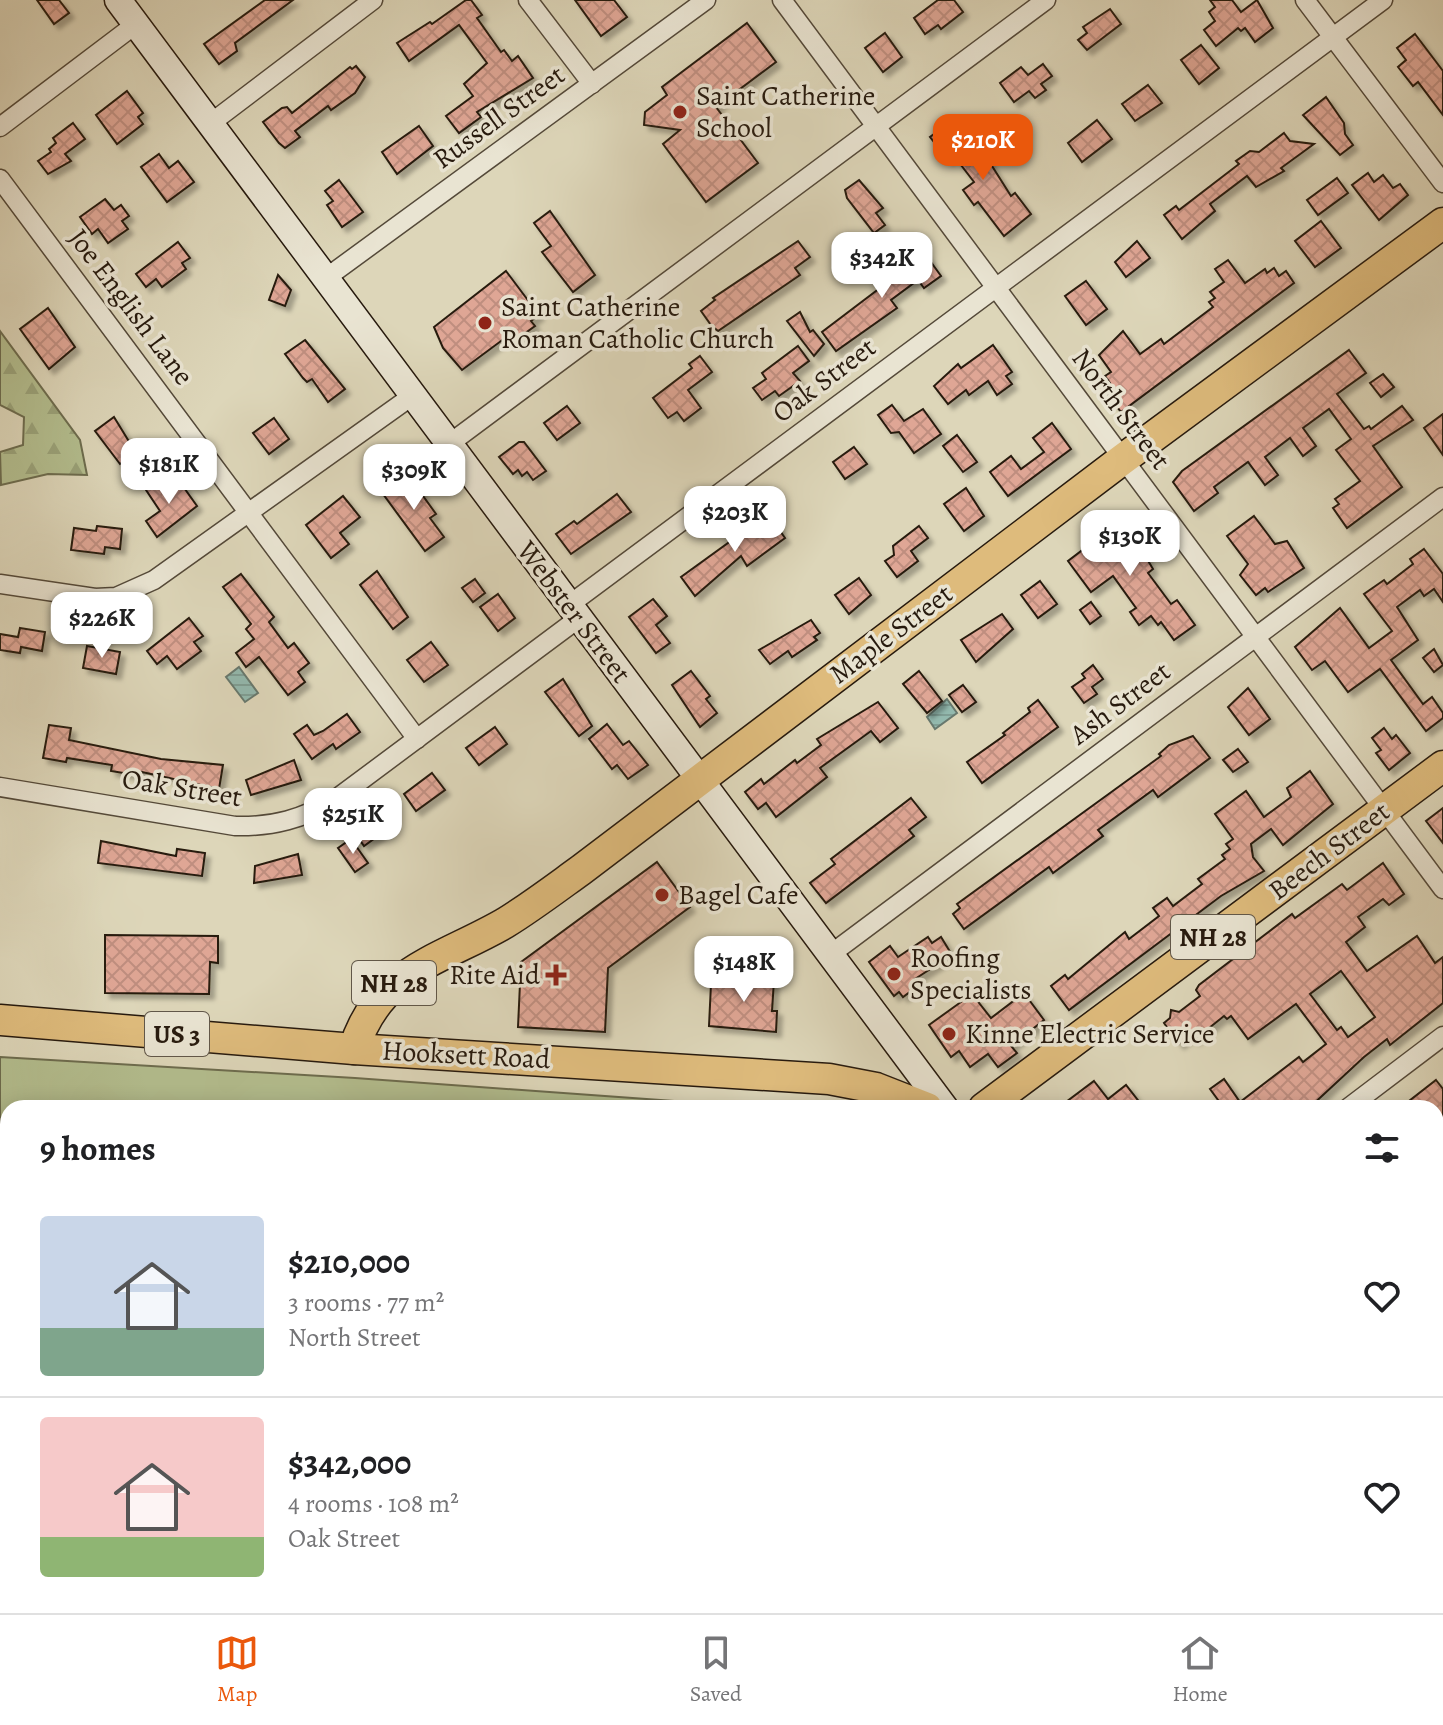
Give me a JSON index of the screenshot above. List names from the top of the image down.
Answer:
{
  "streets": {
    "main road": [
      "Maple Street",
      "Beech Street",
      "NH 28",
      "US 3",
      "Hooksett Road"
    ],
    "street": [
      "Russell Street",
      "Joe English Lane",
      "Oak Street",
      "North Street",
      "Webster Street",
      "Ash Street"
    ]
  },
  "crossings": [
    ["Russell Street", "Webster Street"],
    ["Joe English Lane", "Oak Street"],
    ["Oak Street", "North Street"],
    ["Oak Street", "Webster Street"],
    ["North Street", "Maple Street"],
    ["North Street", "Ash Street"],
    ["North Street", "Beech Street"],
    ["Webster Street", "Maple Street"],
    ["Webster Street", "Ash Street"],
    ["Maple Street", "Hooksett Road"]
  ],
  "places": {
    "other": [
      "Saint Catherine School",
      "Saint Catherine Roman Catholic Church",
      "Bagel Cafe",
      "Roofing Specialists",
      "Kinne Electric Service"
    ],
    "health": ["Rite Aid"]
  },
  "page": {
    "price": [
      "$210K",
      "$342K",
      "$181K",
      "$309K",
      "$203K",
      "$130K",
      "$226K",
      "$251K",
      "$148K"
    ],
    "heading": "9 homes",
    "list": [
      {
        "name": "$210,000",
        "note": "3 rooms · 77 m² · North Street"
      },
      {
        "name": "$342,000",
        "note": "4 rooms · 108 m² · Oak Street"
      }
    ],
    "tabs": ["Map", "Saved", "Home"]
  }
}
